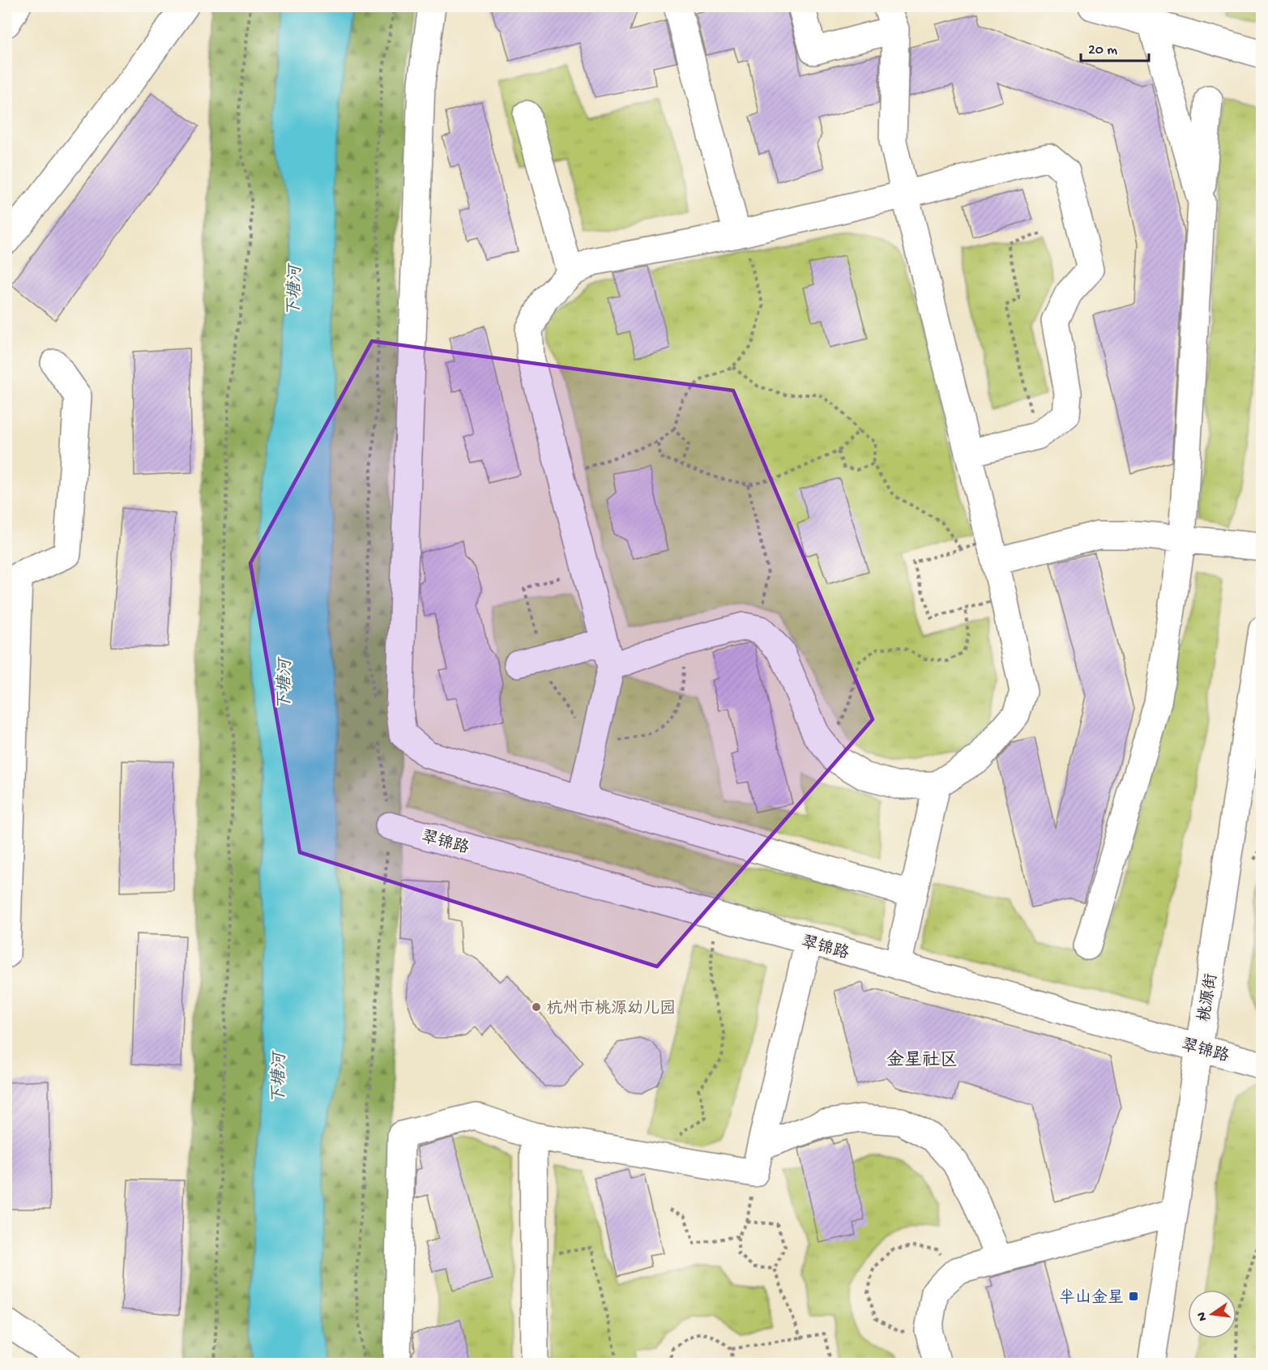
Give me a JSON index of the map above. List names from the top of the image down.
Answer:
{
  "streets": {
    "street": ["翠锦路", "桃源街"]
  },
  "crossings": [
    ["翠锦路", "桃源街"]
  ],
  "districts": ["金星社区"],
  "water": ["下塘河"],
  "places": {
    "other": ["杭州市桃源幼儿园"],
    "transit": ["半山金星"]
  },
  "scale_bar": "20 m",
  "north": "left"
}
